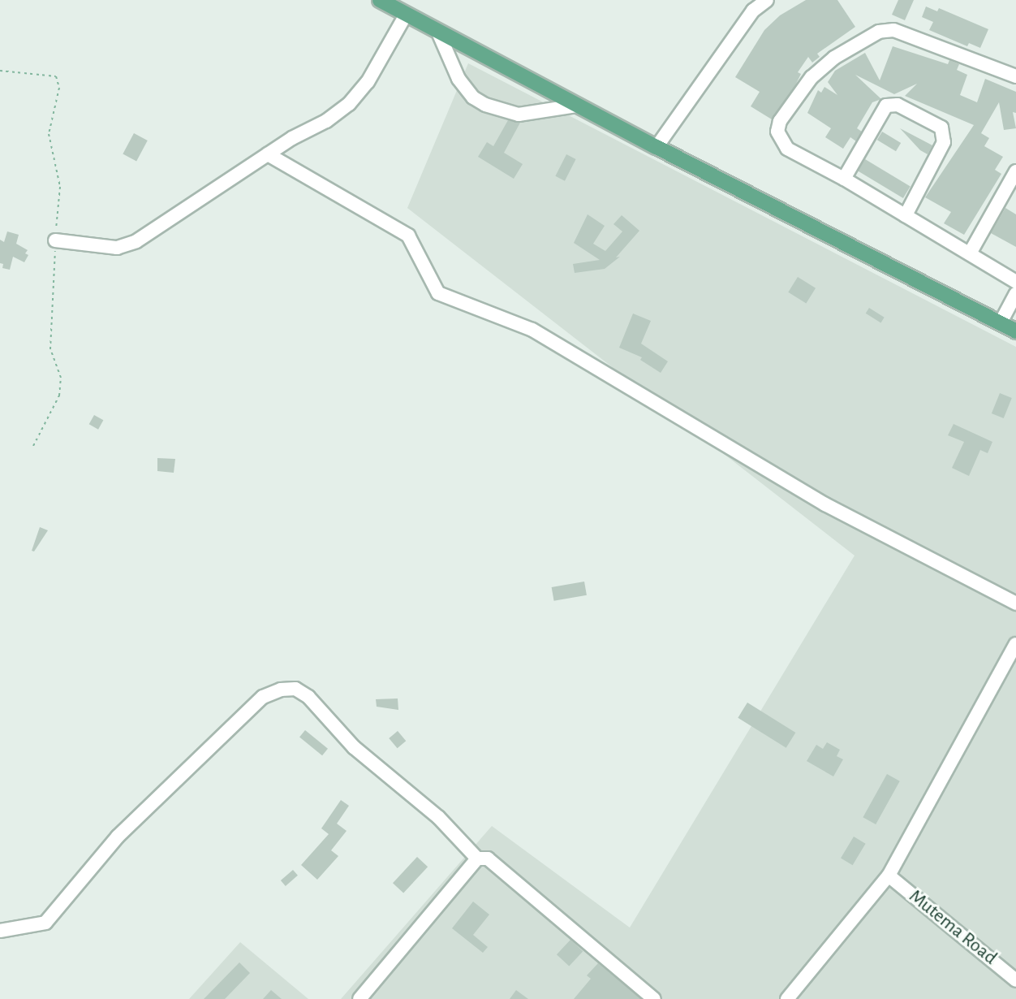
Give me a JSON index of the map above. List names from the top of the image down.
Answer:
{
  "streets": {
    "street": ["Mutema Road"]
  }
}
